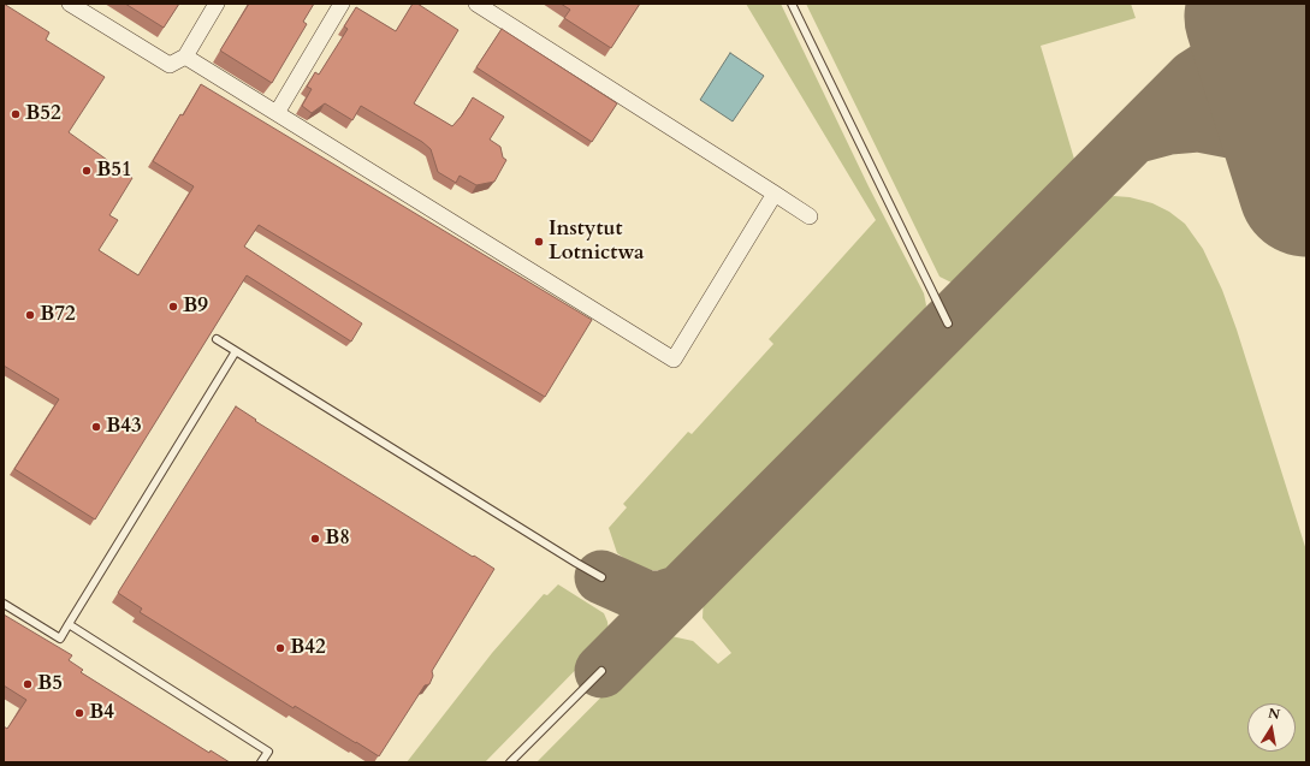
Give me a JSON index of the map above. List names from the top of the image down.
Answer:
{
  "places": [
    "B52",
    "B51",
    "Instytut Lotnictwa",
    "B9",
    "B72",
    "B43",
    "B8",
    "B42",
    "B5",
    "B4"
  ],
  "north": "top"
}
